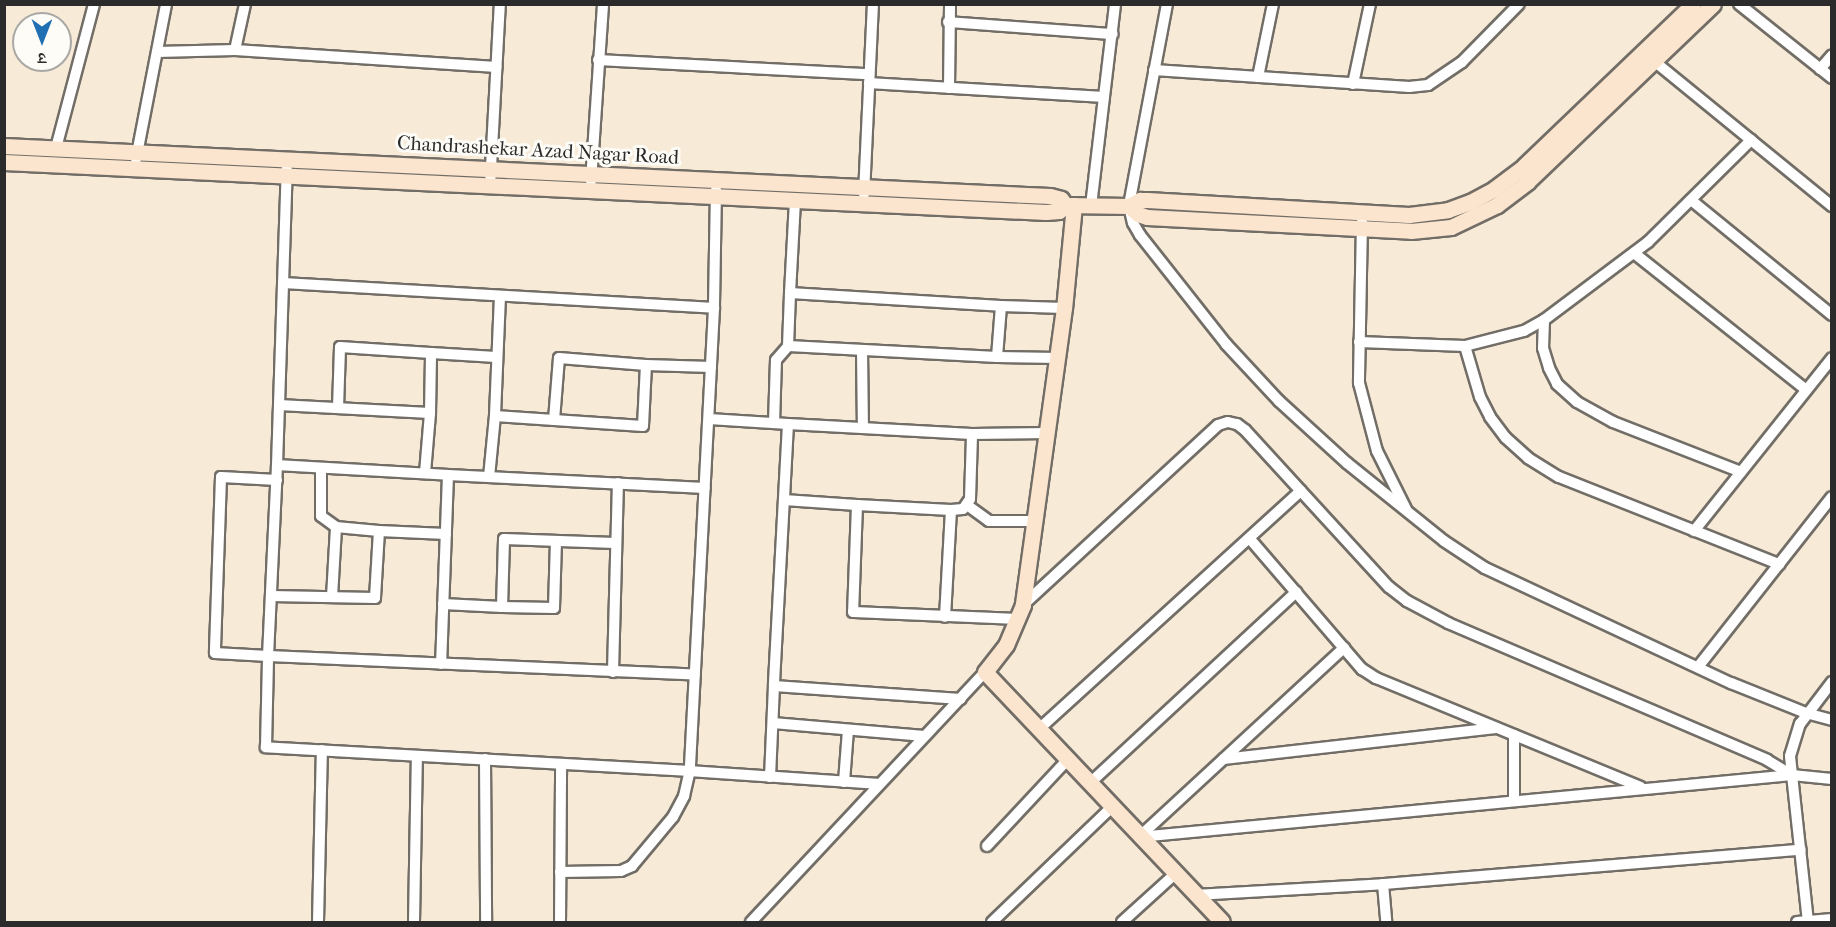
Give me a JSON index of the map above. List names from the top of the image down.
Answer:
{
  "streets": {
    "street": ["Chandrashekar Azad Nagar Road"]
  },
  "north": "bottom"
}
